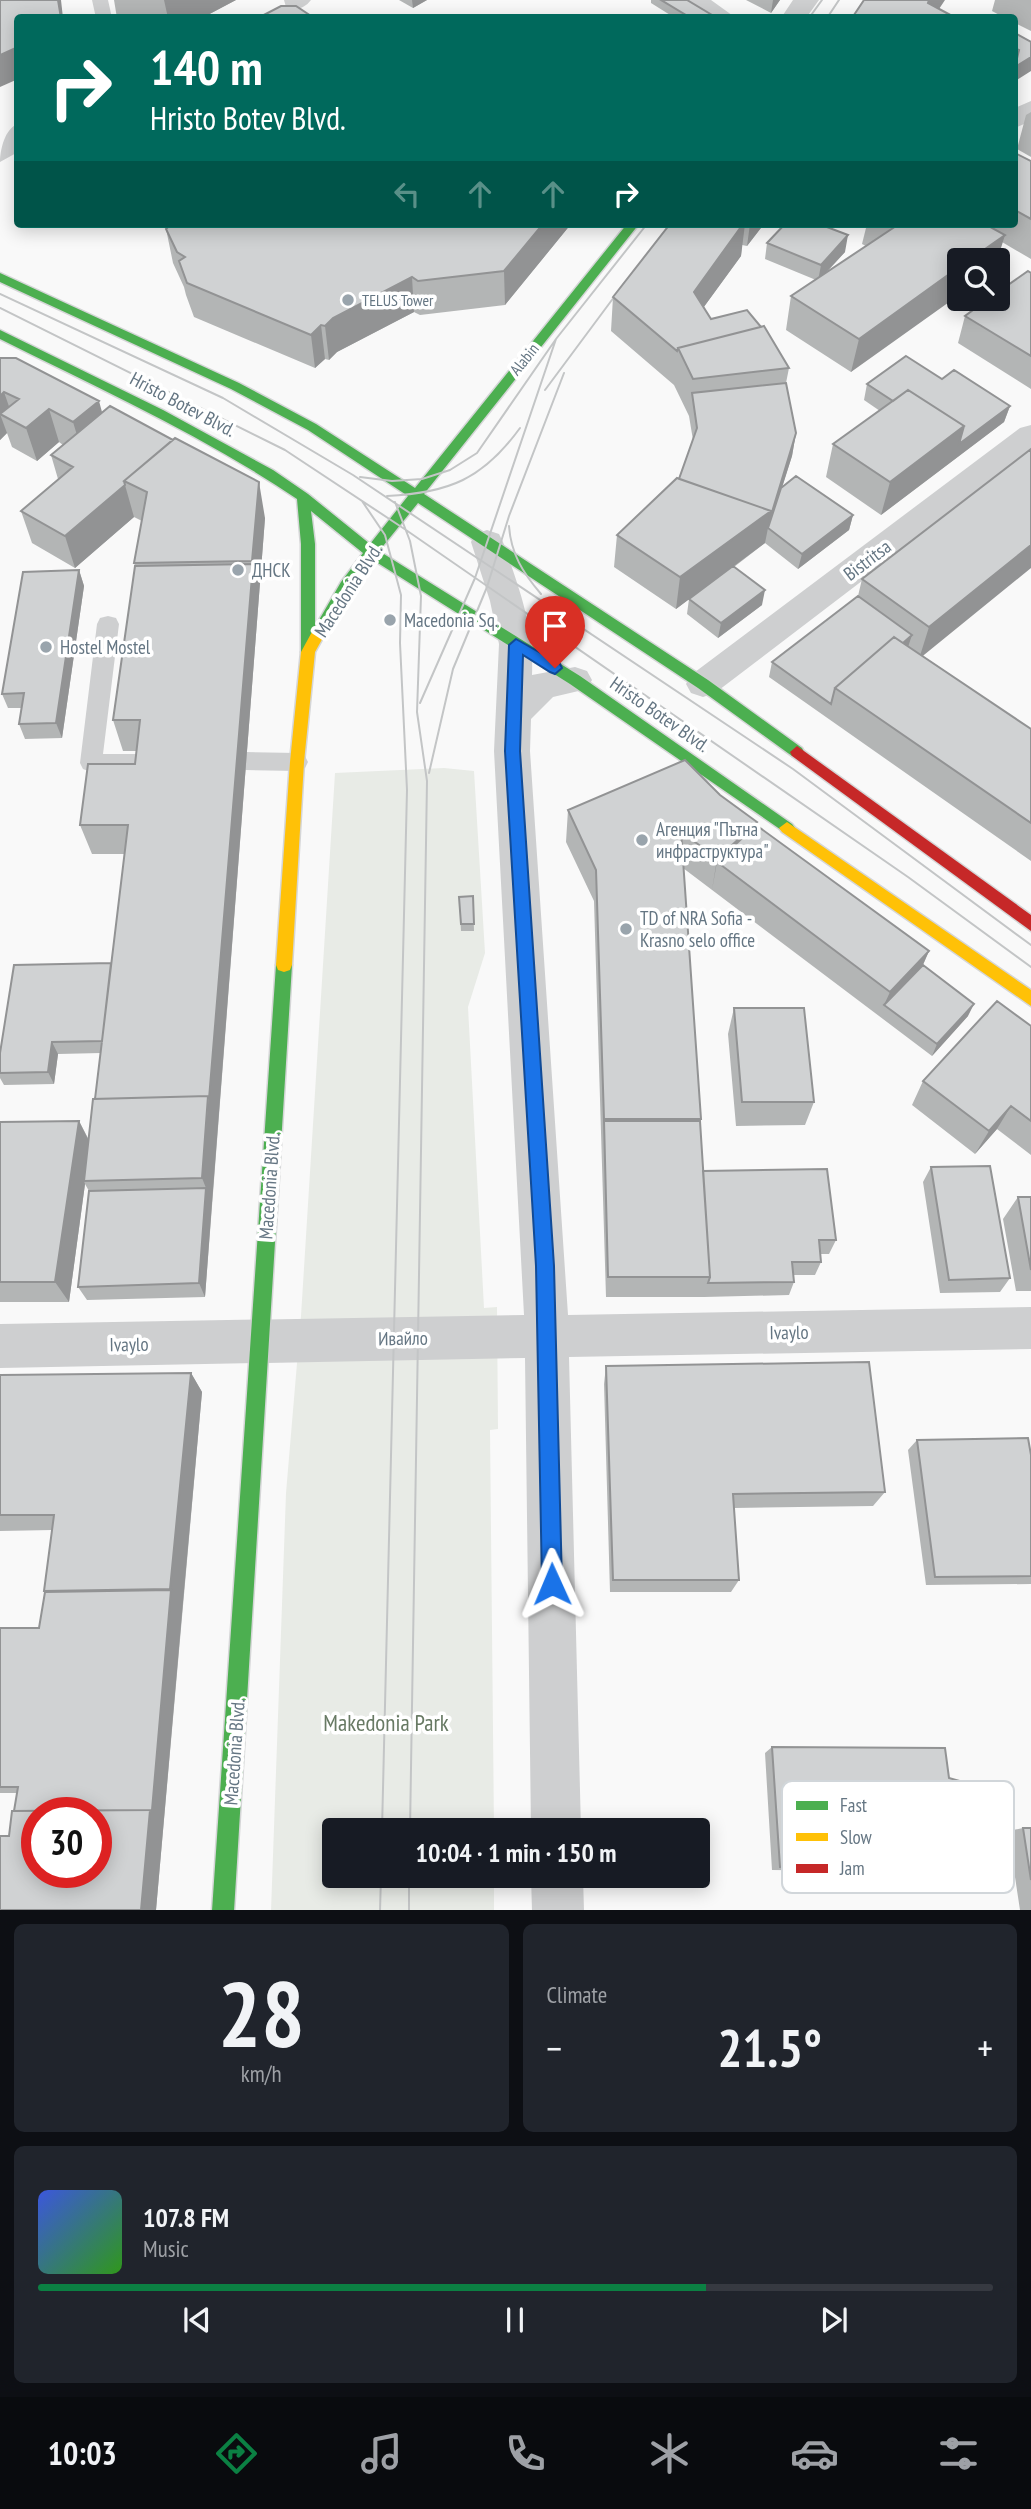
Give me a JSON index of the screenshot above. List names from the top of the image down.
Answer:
{
  "streets": {
    "main road": ["Alabin", "Hristo Botev Blvd.", "Macedonia Blvd."],
    "street": ["Bistritsa", "Ivaylo", "Ивайло"]
  },
  "crossings": [
    ["Alabin", "Hristo Botev Blvd."],
    ["Alabin", "Macedonia Blvd."],
    ["Hristo Botev Blvd.", "Bistritsa"],
    ["Hristo Botev Blvd.", "Macedonia Blvd."],
    ["Macedonia Blvd.", "Ivaylo"],
    ["Macedonia Blvd.", "Ивайло"],
    ["Ivaylo", "Ивайло"]
  ],
  "parks": ["Makedonia Park"],
  "places": [
    "TELUS Tower",
    "ДНСК",
    "Macedonia Sq.",
    "Hostel Mostel",
    "Агенция \"Пътна инфраструктура\"",
    "TD of NRA Sofia - Krasno selo office"
  ],
  "legend": ["Fast", "Slow", "Jam"],
  "page": {
    "turn": ["140 m", "Hristo Botev Blvd."],
    "limit": "30",
    "trip": "10:04 · 1 min · 150 m",
    "tile": [
      ["28", "km/h"],
      "Climate"
    ],
    "heat": ["−", "21.5°", "+"],
    "song": ["107.8 FM", "Music"],
    "tabs": "10:03"
  }
}
